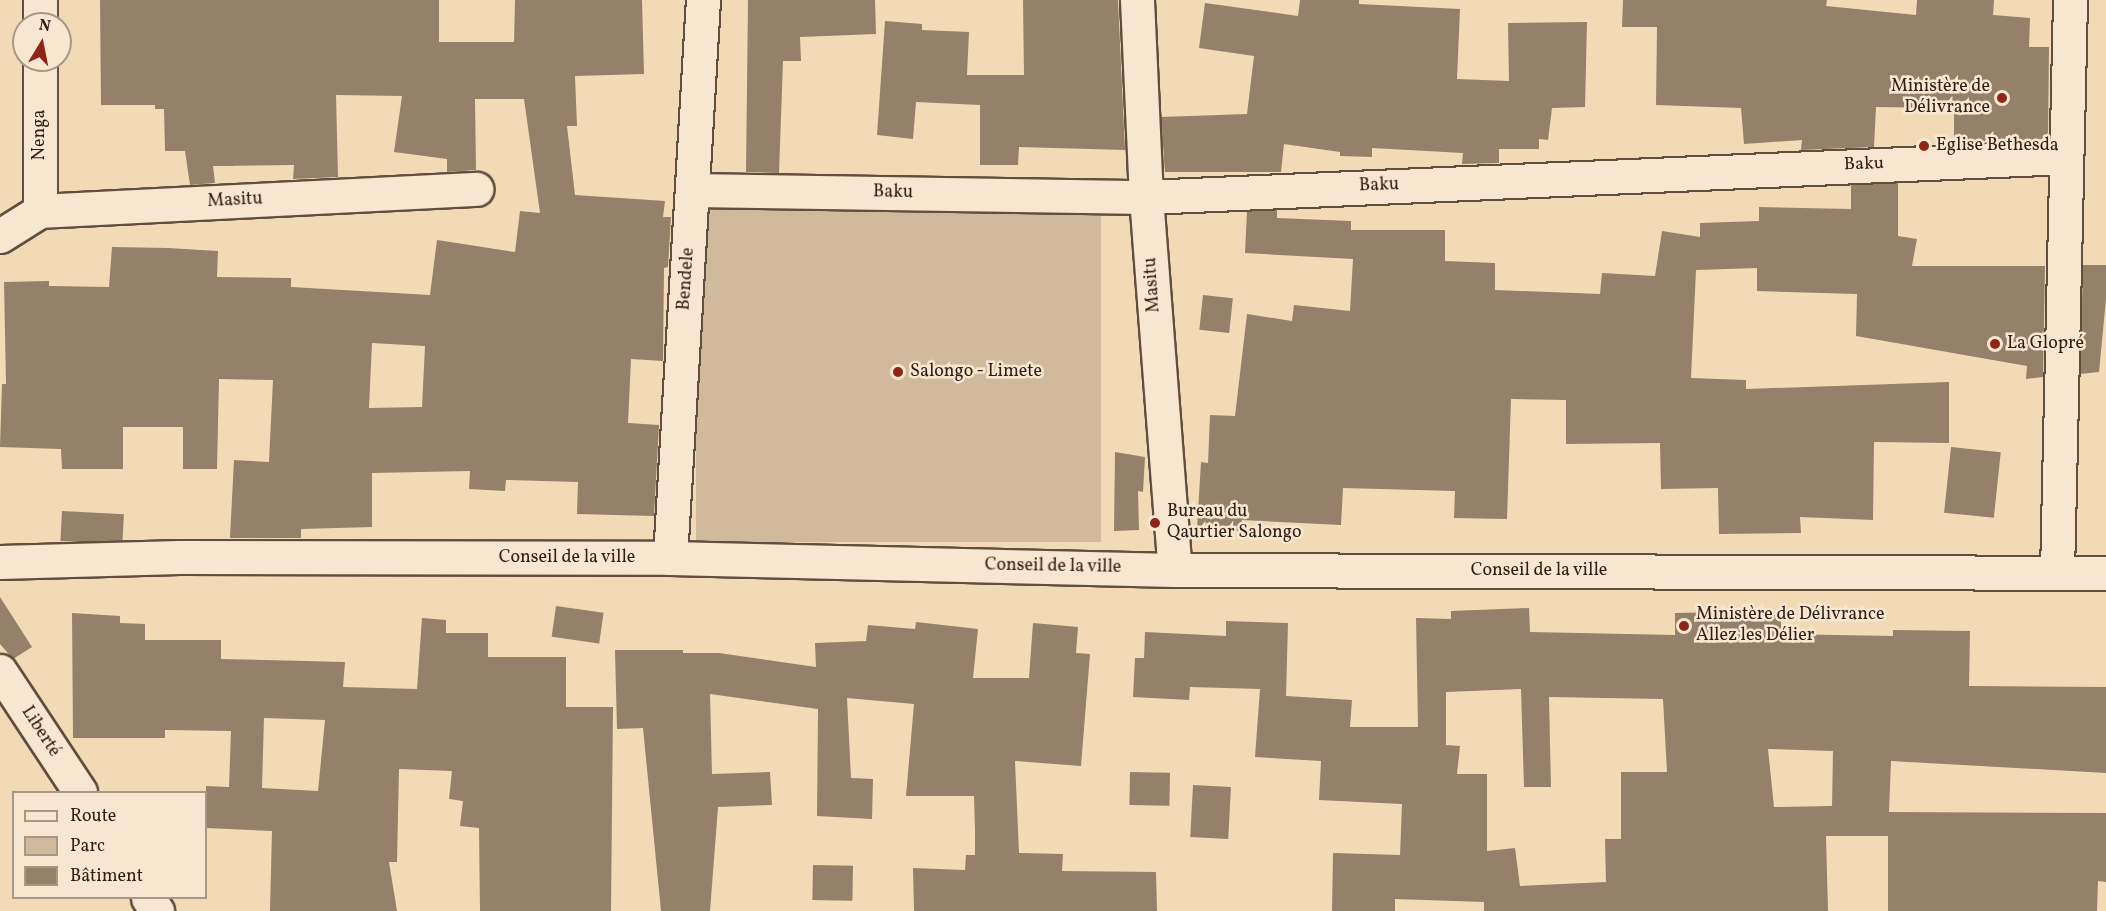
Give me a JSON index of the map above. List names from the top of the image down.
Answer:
{
  "streets": {
    "street": [
      "Nenga",
      "Baku",
      "Masitu",
      "Bendele",
      "Conseil de la ville",
      "Liberté"
    ]
  },
  "crossings": [
    ["Nenga", "Masitu"],
    ["Baku", "Masitu"],
    ["Baku", "Bendele"],
    ["Masitu", "Conseil de la ville"],
    ["Bendele", "Conseil de la ville"]
  ],
  "places": [
    "Ministère de Délivrance",
    "Eglise Bethesda",
    "La Glopré",
    "Salongo - Limete",
    "Bureau du Qaurtier Salongo",
    "Ministère de Délivrance Allez les Délier"
  ],
  "legend": ["Route", "Parc", "Bâtiment"],
  "north": "top"
}
